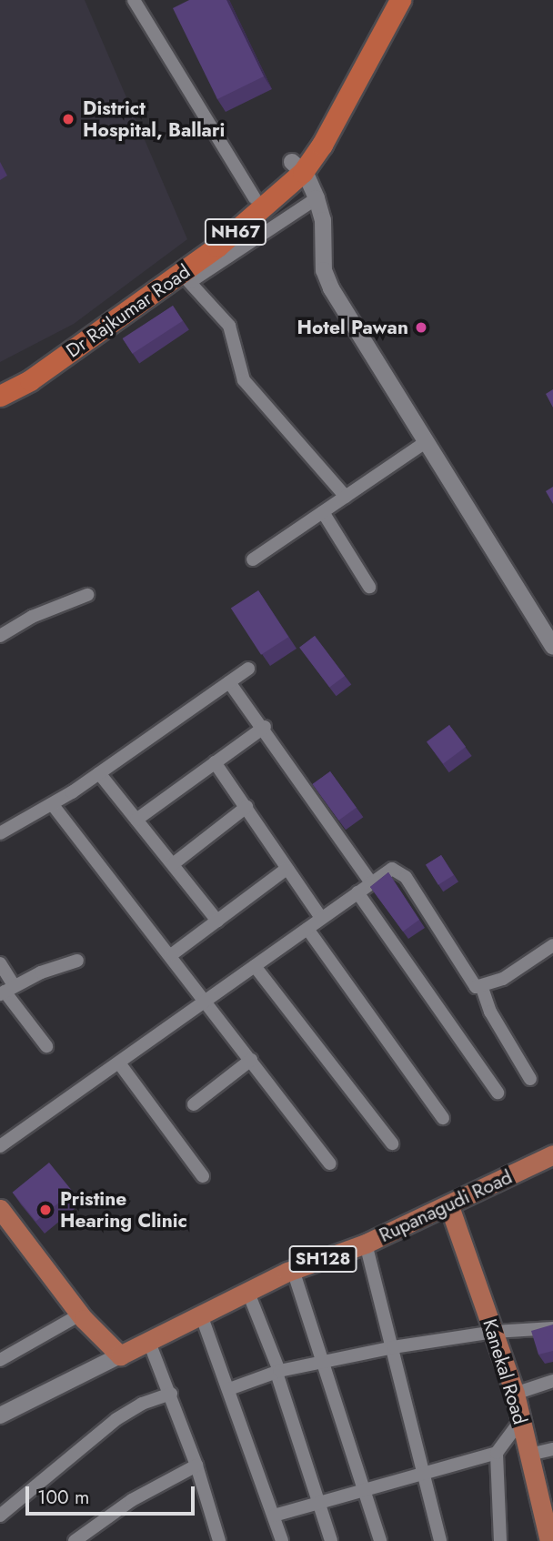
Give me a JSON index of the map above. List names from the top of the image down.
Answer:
{
  "streets": {
    "highway": ["NH67", "Dr Rajkumar Road"],
    "main road": ["Rupanagudi Road", "SH128", "Kanekal Road"]
  },
  "crossings": [
    ["Rupanagudi Road", "SH128"],
    ["Rupanagudi Road", "Kanekal Road"]
  ],
  "places": ["District Hospital, Ballari", "Hotel Pawan", "Pristine Hearing Clinic"],
  "scale_bar": "100 m"
}
